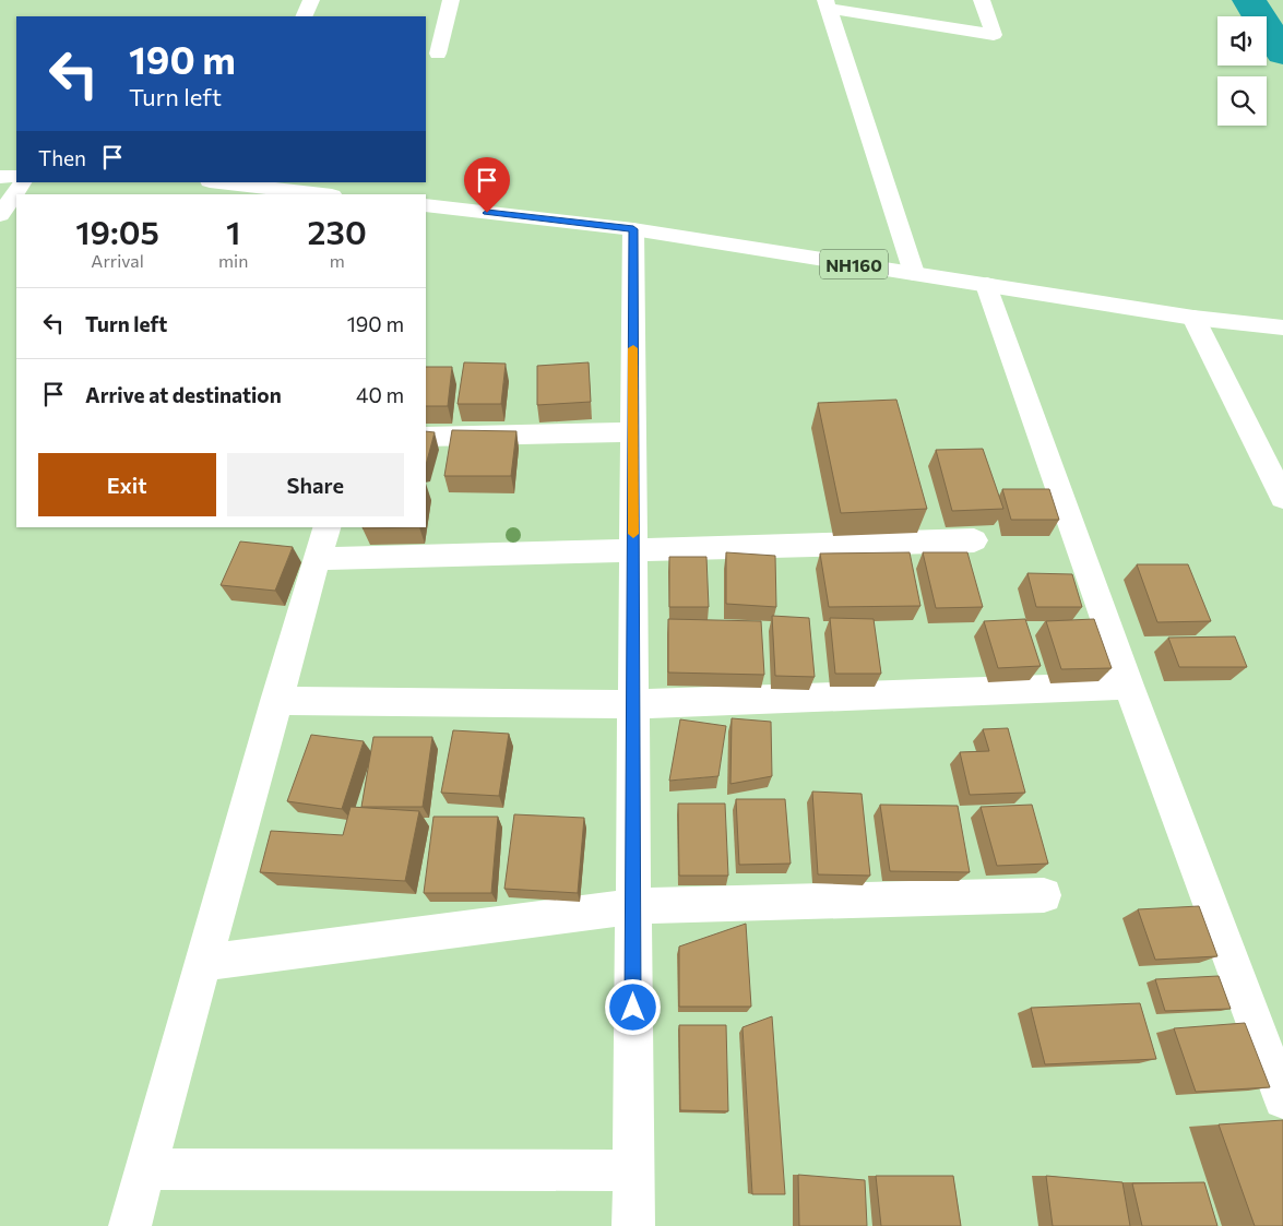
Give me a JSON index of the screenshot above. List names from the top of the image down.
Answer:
{
  "streets": {
    "main road": ["NH160"]
  },
  "page": {
    "turn": ["190 m", "Turn left"],
    "then": "Then",
    "eta": [
      "19:05",
      "Arrival",
      "1",
      "min",
      "230",
      "m"
    ],
    "list": [
      {
        "name": "Turn left",
        "value": "190 m"
      },
      {
        "name": "Arrive at destination",
        "value": "40 m"
      }
    ],
    "buttons": ["Exit", "Share"]
  }
}
